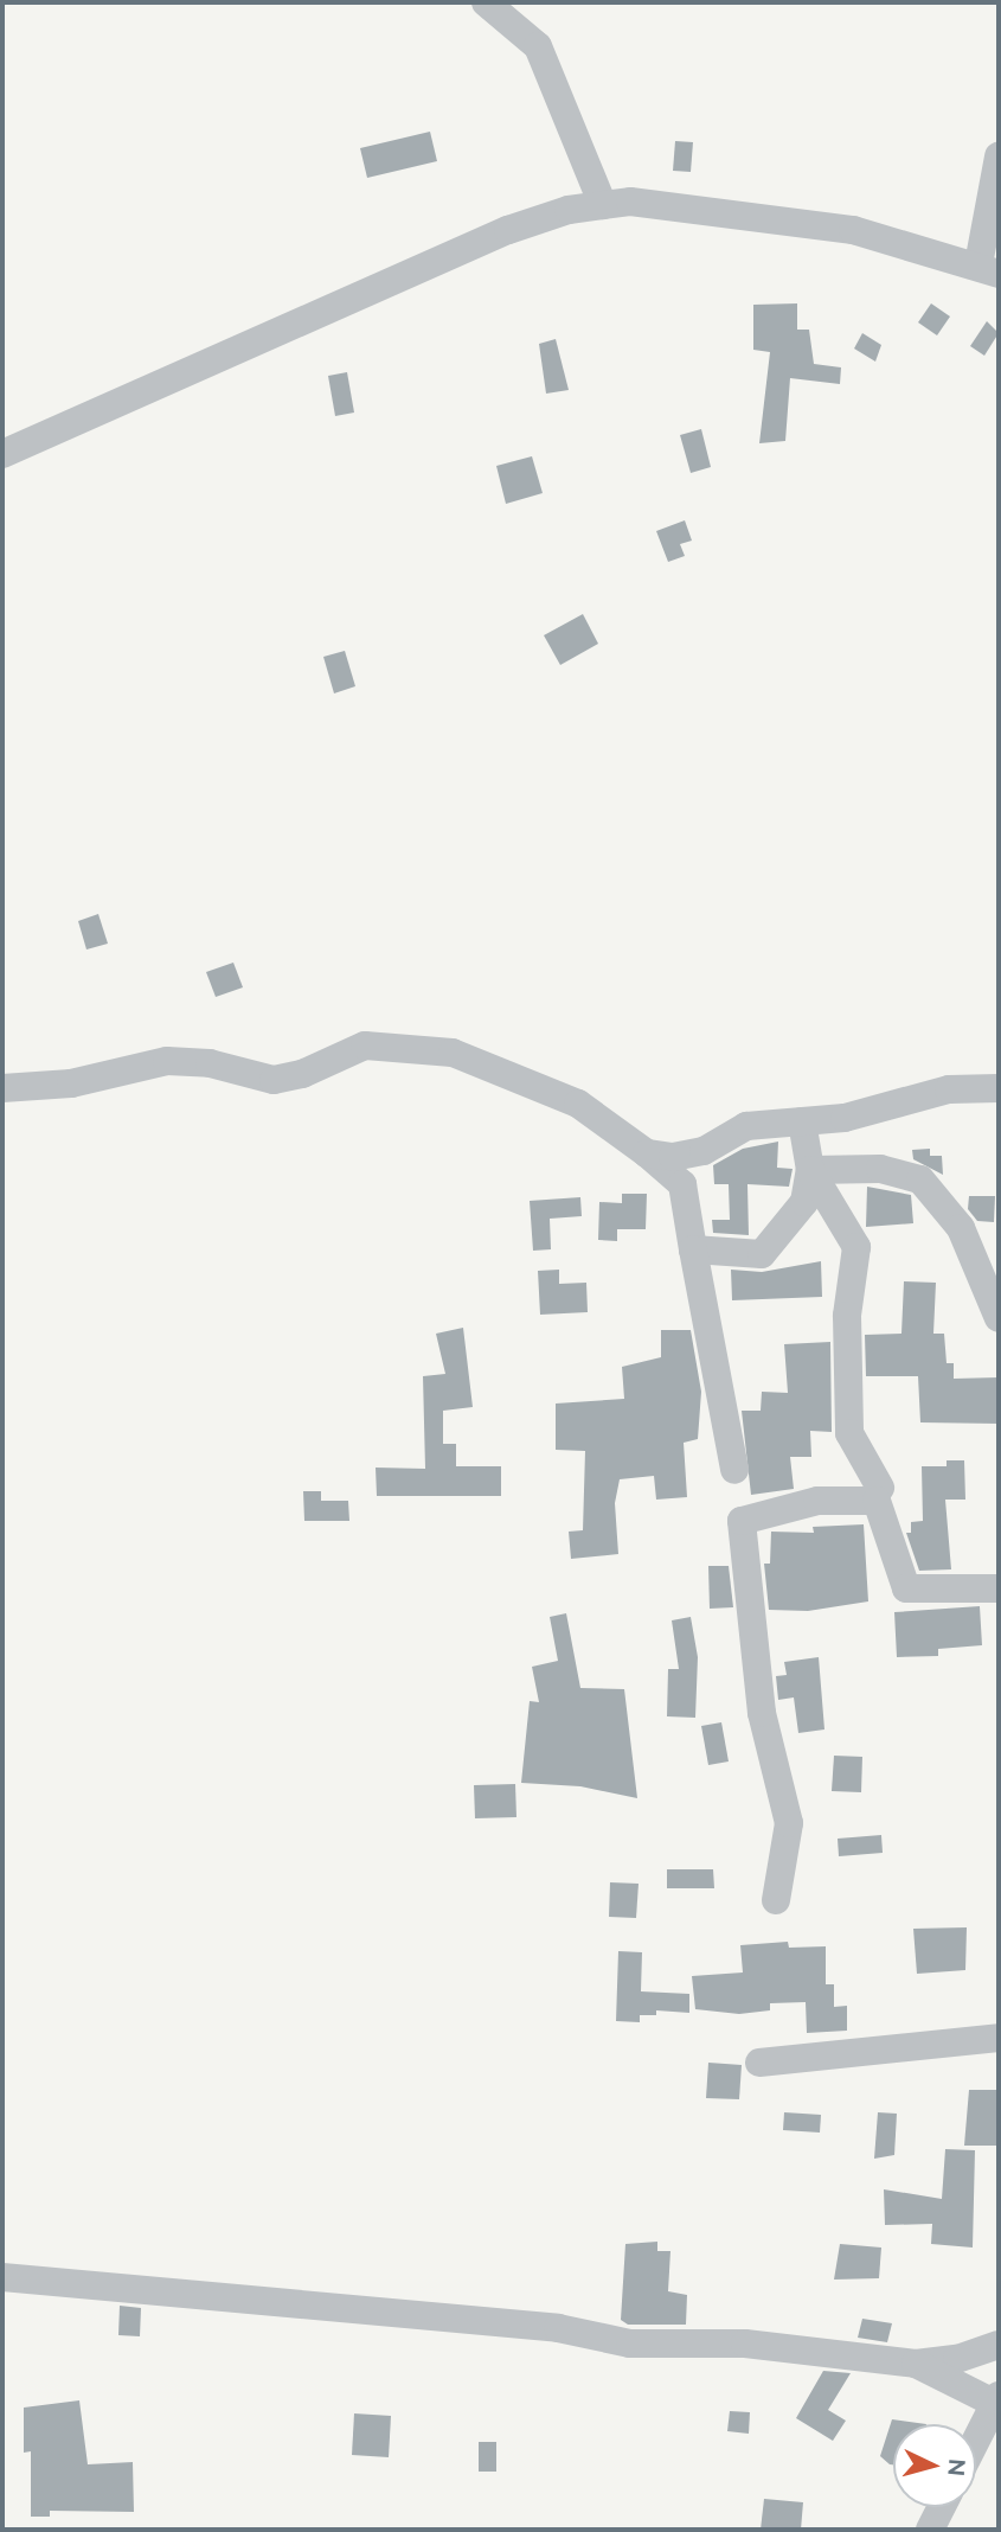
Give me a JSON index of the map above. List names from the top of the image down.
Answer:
{
  "north": "right"
}
